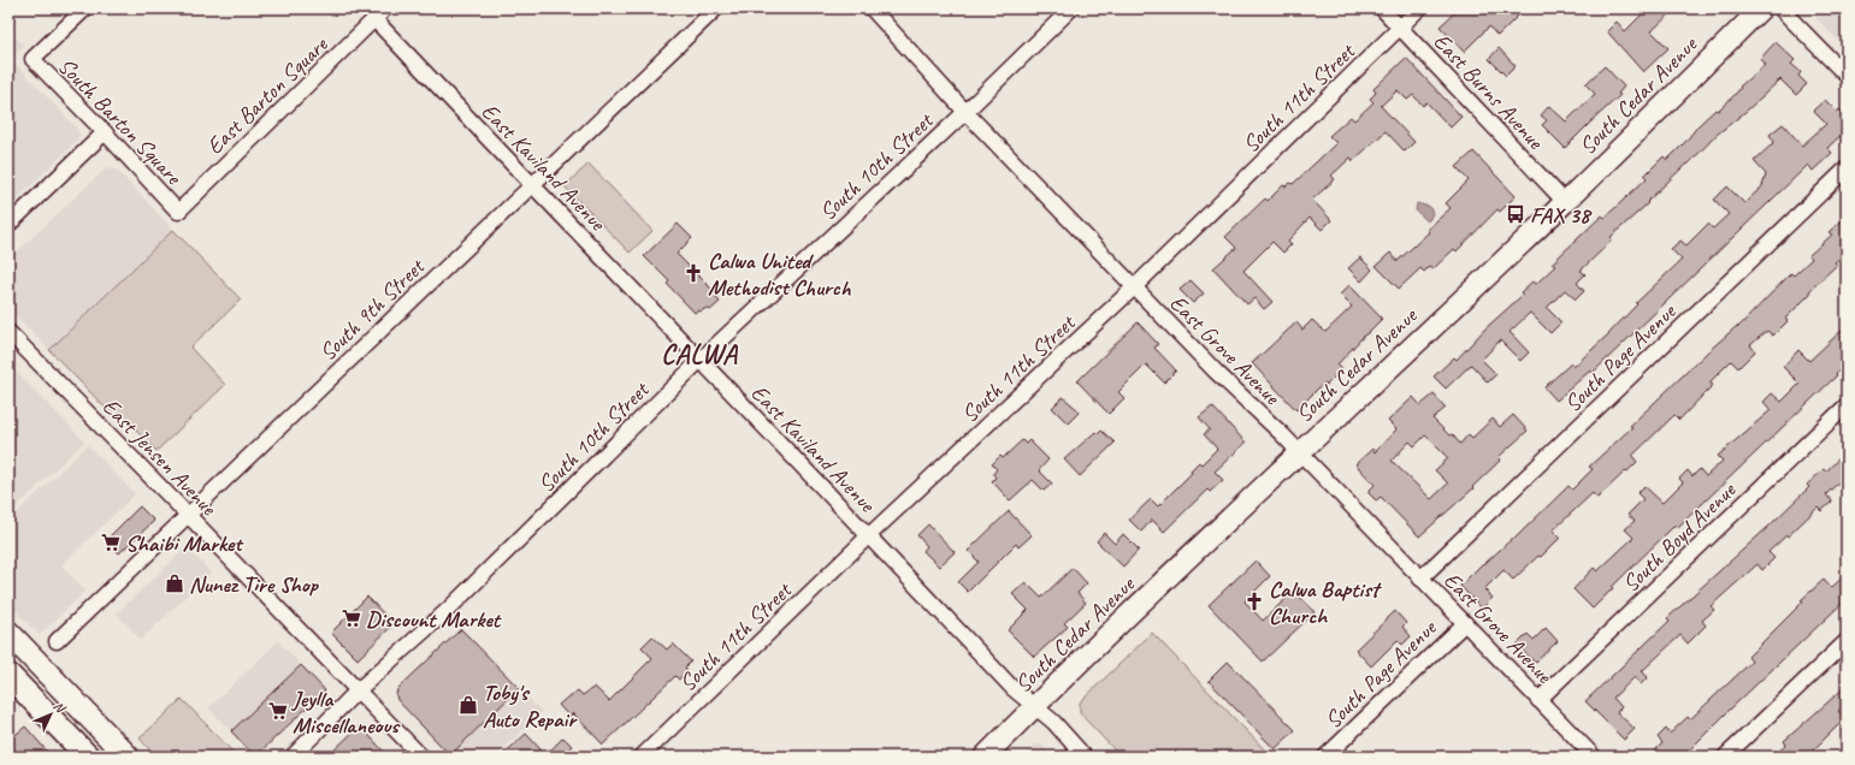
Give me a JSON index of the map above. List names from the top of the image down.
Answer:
{
  "streets": {
    "main road": ["South Cedar Avenue"],
    "street": [
      "East Burns Avenue",
      "East Barton Square",
      "South 11th Street",
      "South Barton Square",
      "East Kaviland Avenue",
      "South 10th Street",
      "South 9th Street",
      "East Grove Avenue",
      "South Page Avenue",
      "East Jensen Avenue",
      "South Boyd Avenue"
    ]
  },
  "crossings": [
    ["East Burns Avenue", "South Cedar Avenue"],
    ["East Burns Avenue", "South 11th Street"],
    ["East Barton Square", "South Barton Square"],
    ["East Barton Square", "East Kaviland Avenue"],
    ["South Cedar Avenue", "East Kaviland Avenue"],
    ["South Cedar Avenue", "East Grove Avenue"],
    ["South 11th Street", "East Kaviland Avenue"],
    ["South 11th Street", "East Grove Avenue"],
    ["East Kaviland Avenue", "South 10th Street"],
    ["East Kaviland Avenue", "South 9th Street"],
    ["South 10th Street", "East Grove Avenue"],
    ["South 10th Street", "East Jensen Avenue"],
    ["South 9th Street", "East Jensen Avenue"],
    ["East Grove Avenue", "South Page Avenue"],
    ["East Grove Avenue", "South Boyd Avenue"]
  ],
  "districts": ["CALWA"],
  "places": {
    "bus stop": ["FAX 38"],
    "church": ["Calwa United Methodist Church", "Calwa Baptist Church"],
    "supermarket": ["Shaibi Market", "Discount Market", "Jeylla Miscellaneous"],
    "shop": ["Nunez Tire Shop", "Toby's Auto Repair"]
  },
  "north": "top right"
}
